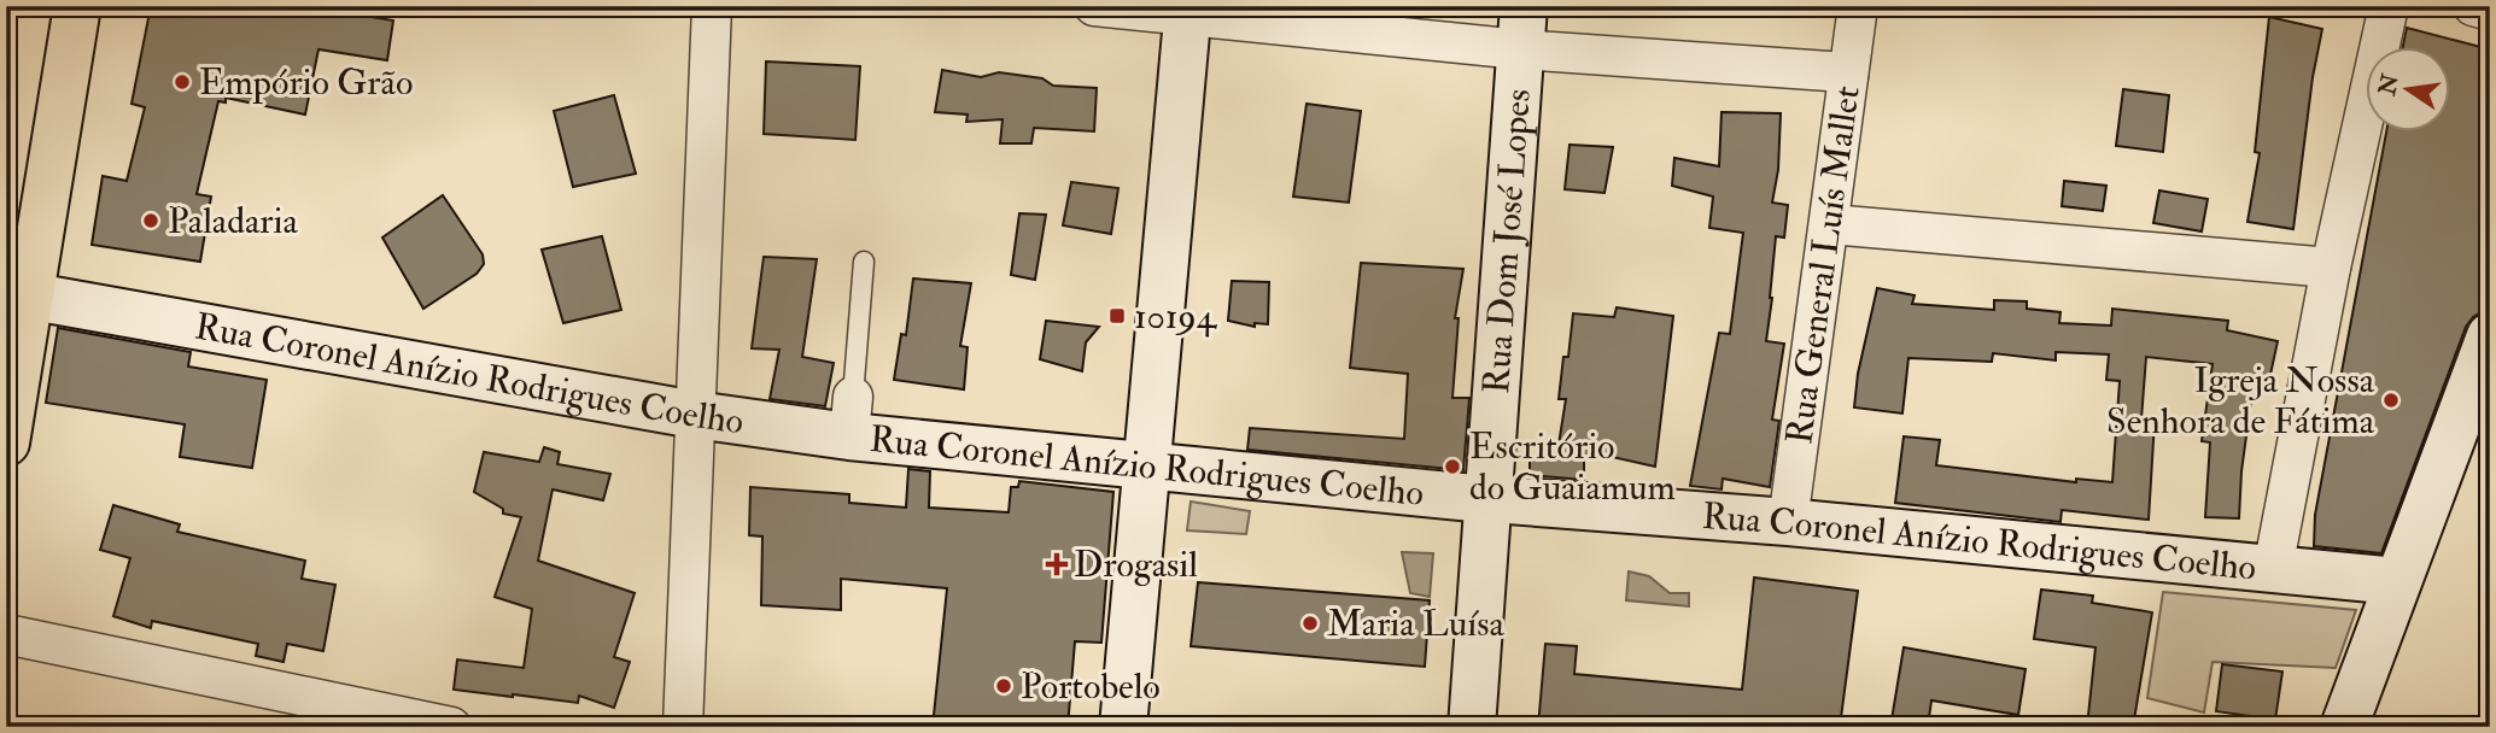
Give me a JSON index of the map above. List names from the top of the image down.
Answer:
{
  "streets": {
    "street": ["Rua Dom José Lopes", "Rua General Luís Mallet", "Rua Coronel Anízio Rodrigues Coelho"]
  },
  "crossings": [
    ["Rua Dom José Lopes", "Rua Coronel Anízio Rodrigues Coelho"],
    ["Rua General Luís Mallet", "Rua Coronel Anízio Rodrigues Coelho"]
  ],
  "places": {
    "other": [
      "Empório Grão",
      "Paladaria",
      "Igreja Nossa Senhora de Fátima",
      "Escritório do Guaiamum",
      "Maria Luísa",
      "Portobelo"
    ],
    "transit": ["10194"],
    "health": ["Drogasil"]
  },
  "north": "left"
}
